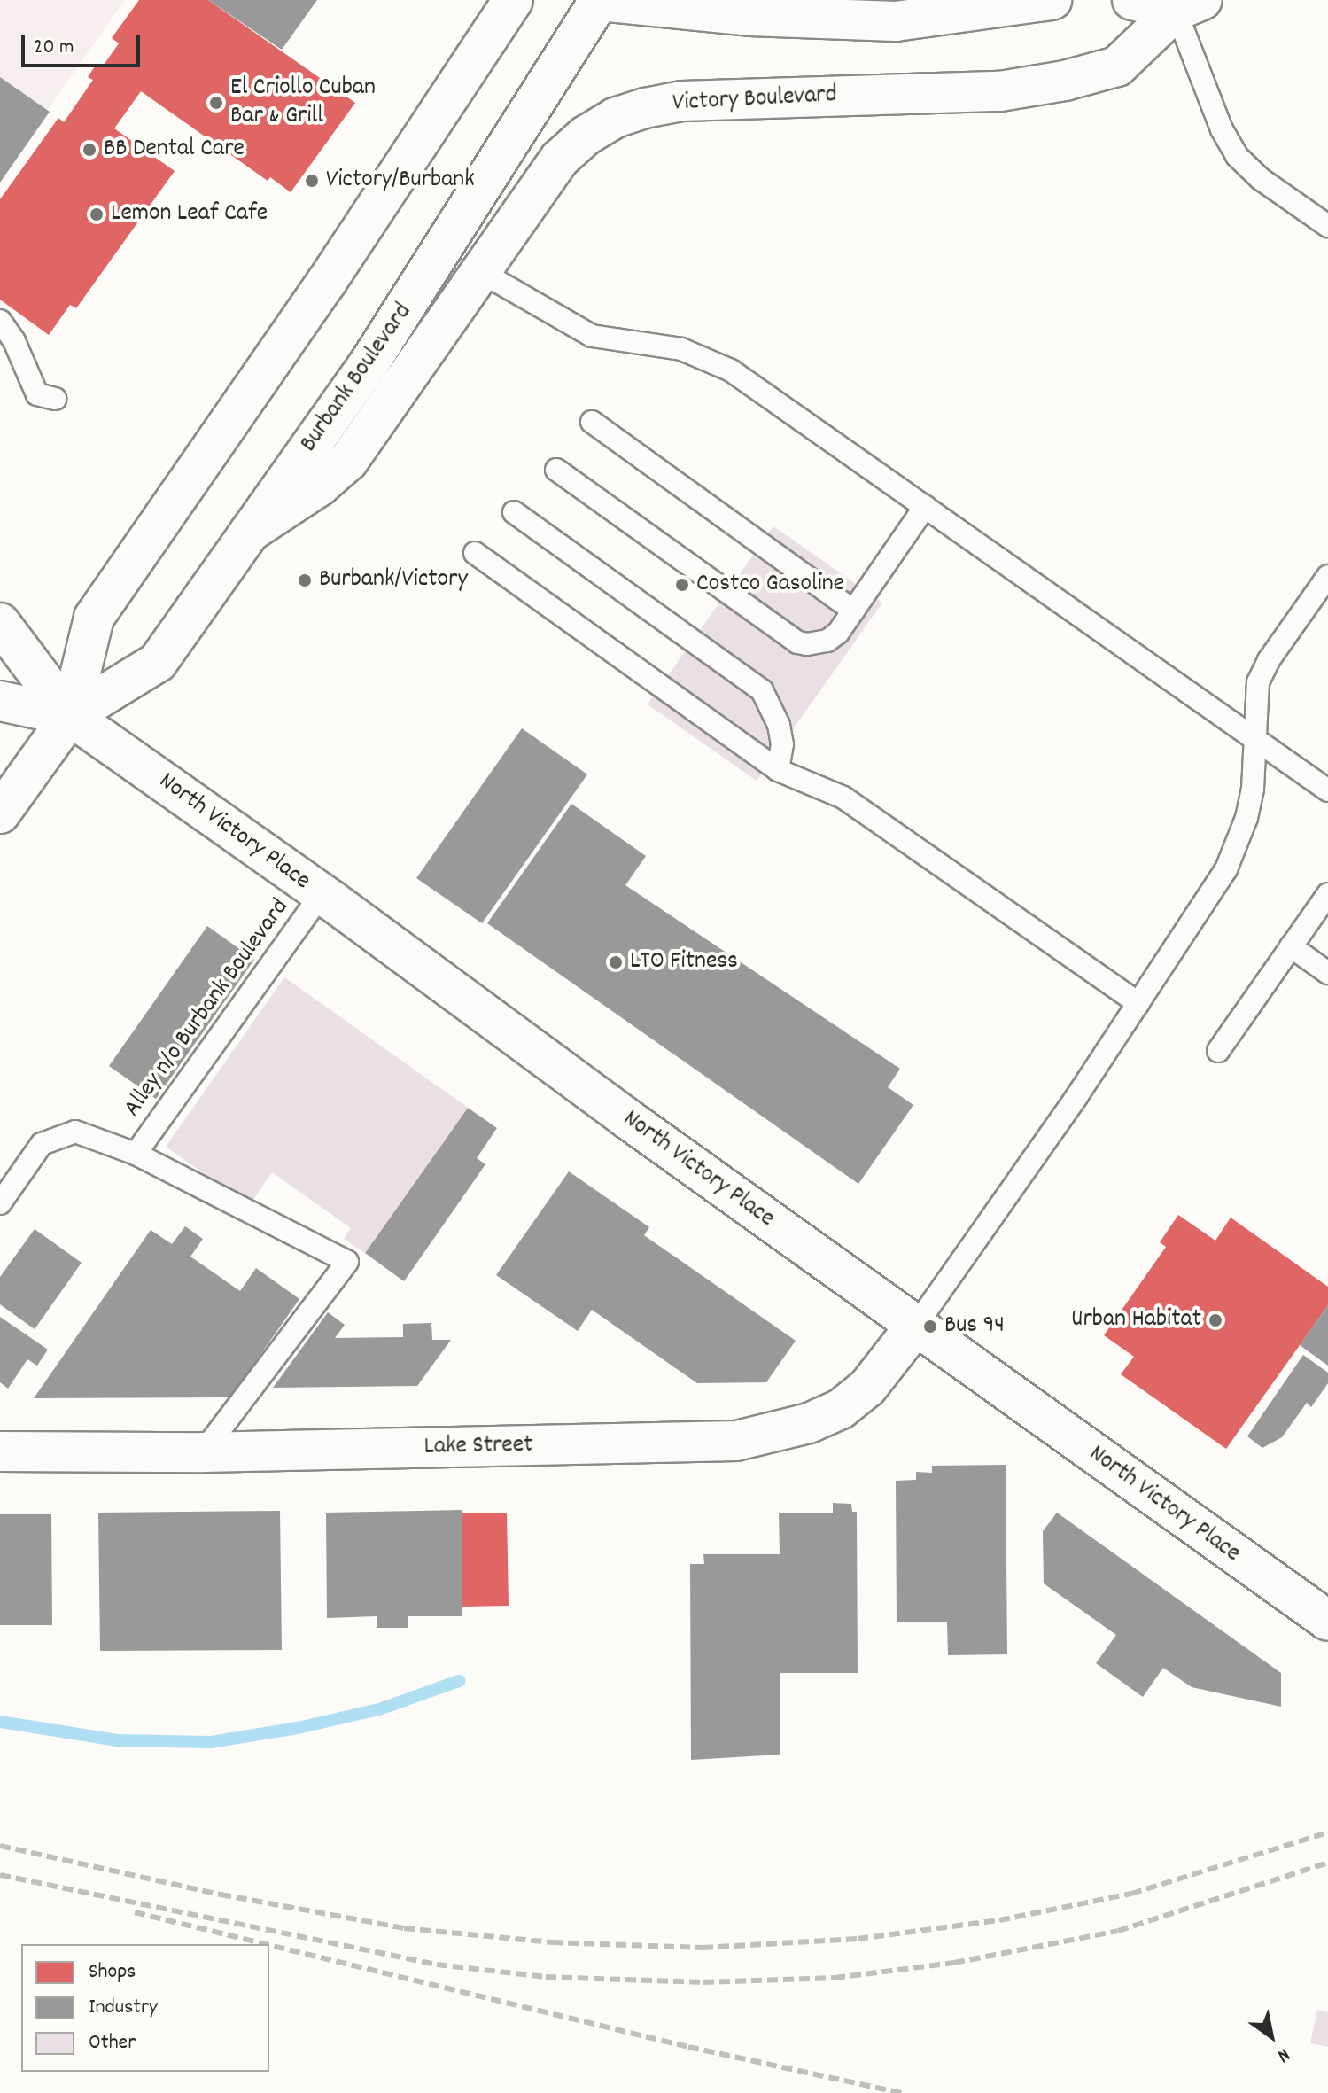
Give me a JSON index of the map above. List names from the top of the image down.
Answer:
{
  "streets": {
    "main road": [
      "Victory Boulevard",
      "Burbank Boulevard",
      "North Victory Place",
      "Lake Street"
    ],
    "lane": ["Alley n/o Burbank Boulevard"]
  },
  "crossings": [
    ["Victory Boulevard", "Burbank Boulevard"],
    ["Burbank Boulevard", "North Victory Place"],
    ["North Victory Place", "Alley n/o Burbank Boulevard"],
    ["North Victory Place", "Lake Street"],
    ["Alley n/o Burbank Boulevard", "Lake Street"]
  ],
  "places": [
    "El Criollo Cuban Bar & Grill",
    "BB Dental Care",
    "Victory/Burbank",
    "Lemon Leaf Cafe",
    "Burbank/Victory",
    "Costco Gasoline",
    "LTO Fitness",
    "Urban Habitat",
    "Bus 94"
  ],
  "legend": ["Shops", "Industry", "Other"],
  "scale_bar": "20 m",
  "north": "bottom right"
}
